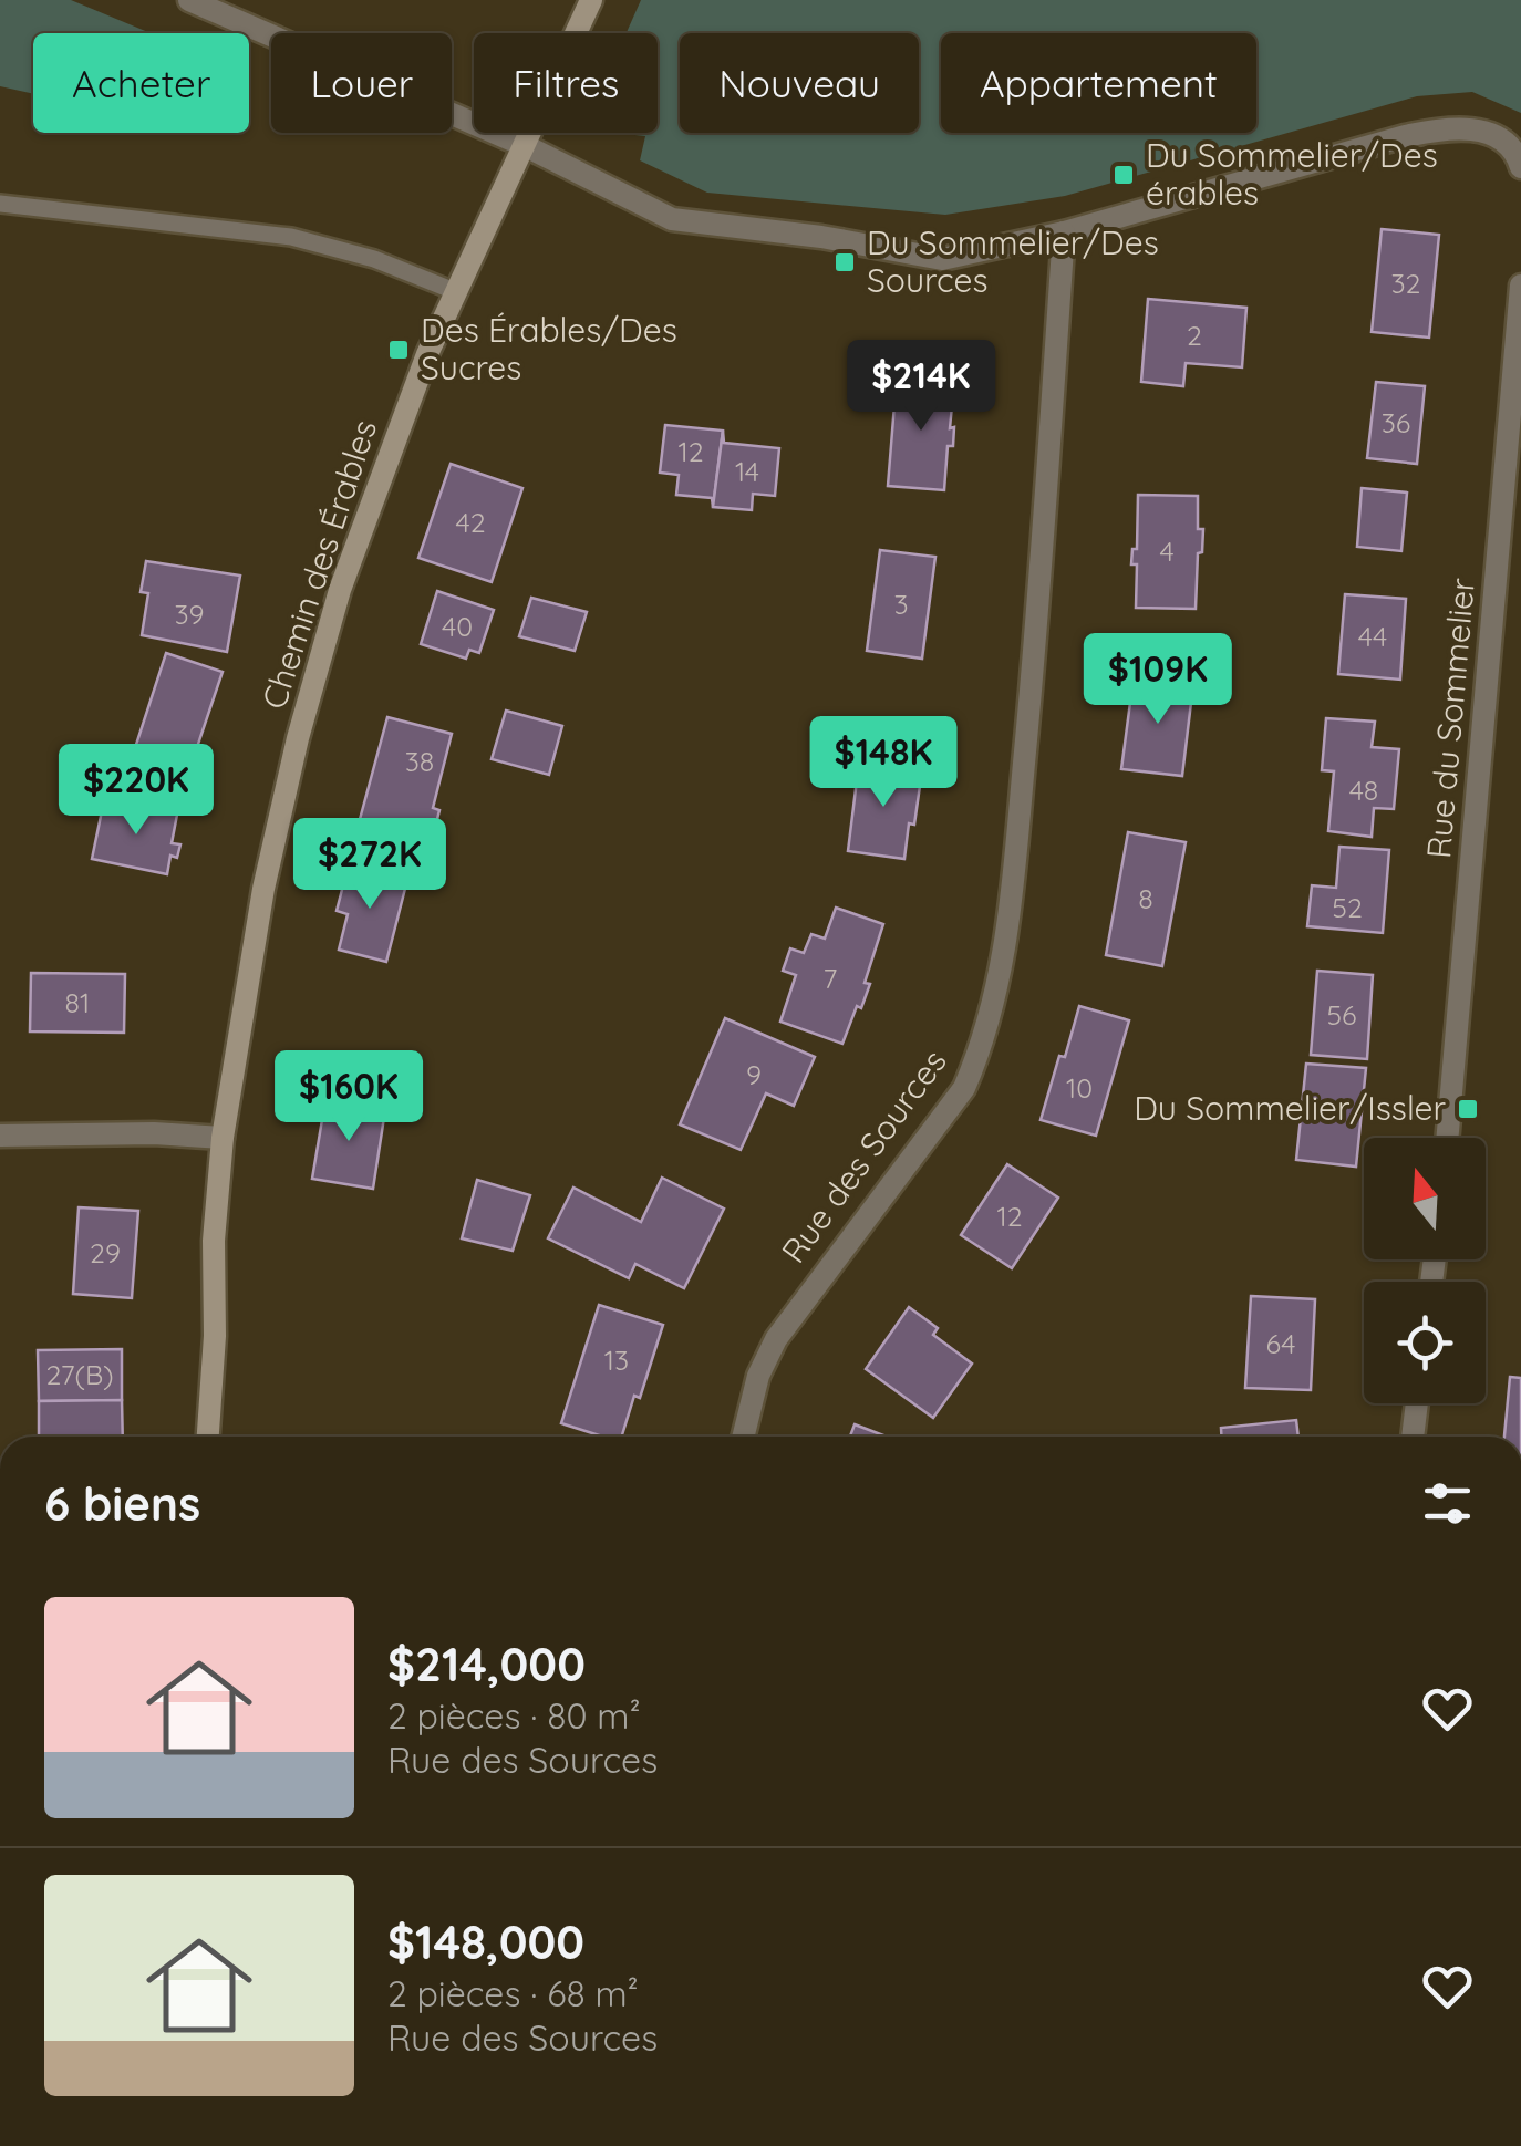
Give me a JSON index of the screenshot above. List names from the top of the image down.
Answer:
{
  "streets": {
    "street": ["Chemin des Érables", "Rue du Sommelier", "Rue des Sources"]
  },
  "places": {
    "transit": [
      "Du Sommelier/Des érables",
      "Du Sommelier/Des Sources",
      "Des Érables/Des Sucres",
      "Du Sommelier/Issler"
    ]
  },
  "house_numbers": [
    "32",
    "2",
    "36",
    "12",
    "14",
    "42",
    "4",
    "3",
    "39",
    "40",
    "44",
    "38",
    "48",
    "8",
    "52",
    "7",
    "81",
    "56",
    "9",
    "10",
    "12",
    "29",
    "64",
    "13",
    "27(B)"
  ],
  "north": "top",
  "page": {
    "chip": [
      "Acheter",
      "Louer",
      "Filtres",
      "Nouveau",
      "Appartement"
    ],
    "price": [
      "$214K",
      "$109K",
      "$148K",
      "$220K",
      "$272K",
      "$160K"
    ],
    "heading": "6 biens",
    "list": [
      {
        "name": "$214,000",
        "note": "2 pièces · 80 m² · Rue des Sources"
      },
      {
        "name": "$148,000",
        "note": "2 pièces · 68 m² · Rue des Sources"
      }
    ]
  }
}
